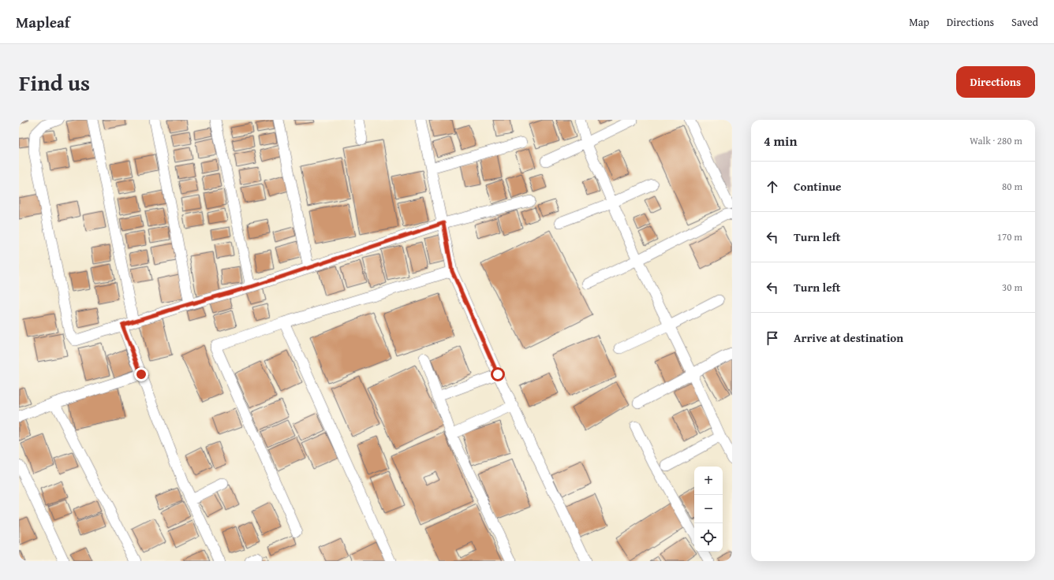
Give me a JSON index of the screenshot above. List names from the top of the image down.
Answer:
{
  "page": {
    "header": "Mapleaf",
    "nav": ["Map", "Directions", "Saved"],
    "title": "Find us",
    "buttons": "Directions",
    "heading": ["4 min", "Walk · 280 m"],
    "list": [
      ["Continue", "80 m"],
      ["Turn left", "170 m"],
      ["Turn left", "30 m"],
      "Arrive at destination"
    ],
    "map_buttons": ["+", "−"]
  }
}
